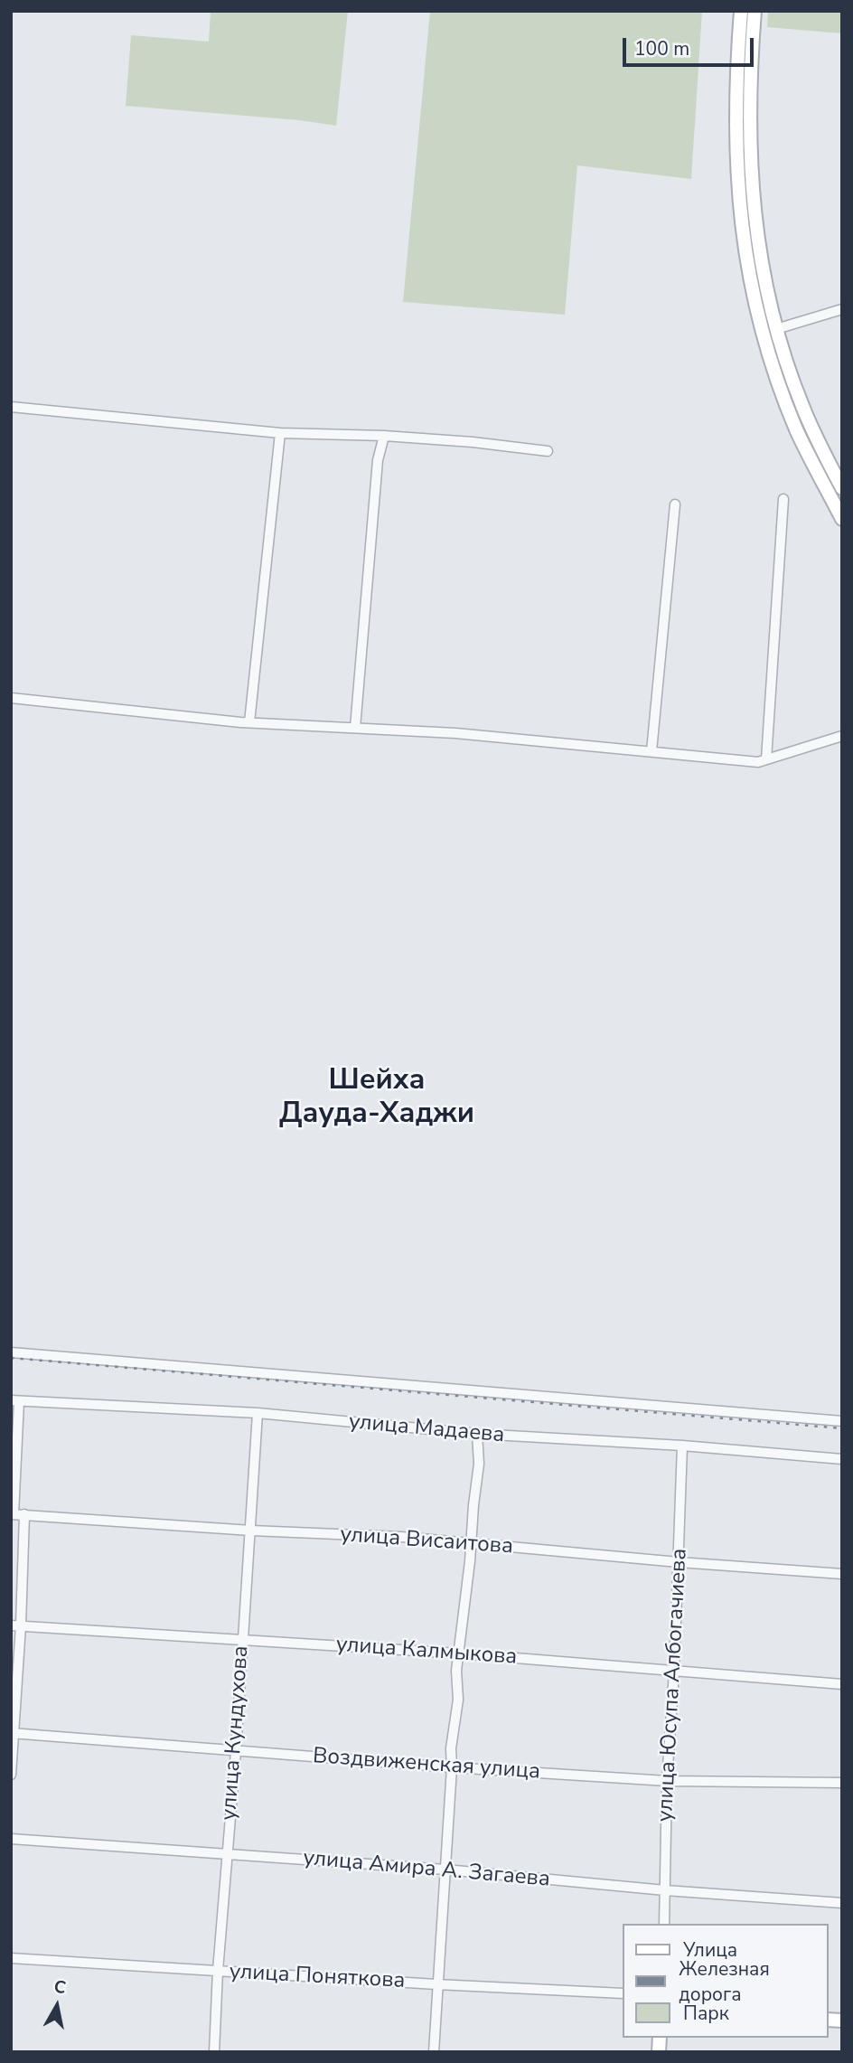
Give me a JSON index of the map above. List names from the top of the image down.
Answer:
{
  "streets": {
    "street": [
      "улица Мадаева",
      "улица Висаитова",
      "улица Калмыкова",
      "улица Юсупа Албогачиева",
      "улица Кундухова",
      "Воздвиженская улица",
      "улица Амира А. Загаева",
      "улица Поняткова"
    ]
  },
  "crossings": [
    ["улица Мадаева", "улица Юсупа Албогачиева"],
    ["улица Мадаева", "улица Кундухова"],
    ["улица Висаитова", "улица Юсупа Албогачиева"],
    ["улица Висаитова", "улица Кундухова"],
    ["улица Калмыкова", "улица Юсупа Албогачиева"],
    ["улица Калмыкова", "улица Кундухова"],
    ["улица Юсупа Албогачиева", "Воздвиженская улица"],
    ["улица Юсупа Албогачиева", "улица Амира А. Загаева"],
    ["улица Кундухова", "Воздвиженская улица"],
    ["улица Кундухова", "улица Амира А. Загаева"],
    ["улица Кундухова", "улица Поняткова"]
  ],
  "districts": ["Шейха Дауда-Хаджи"],
  "legend": ["Улица", "Железная дорога", "Парк"],
  "scale_bar": "100 m",
  "north": "top"
}
